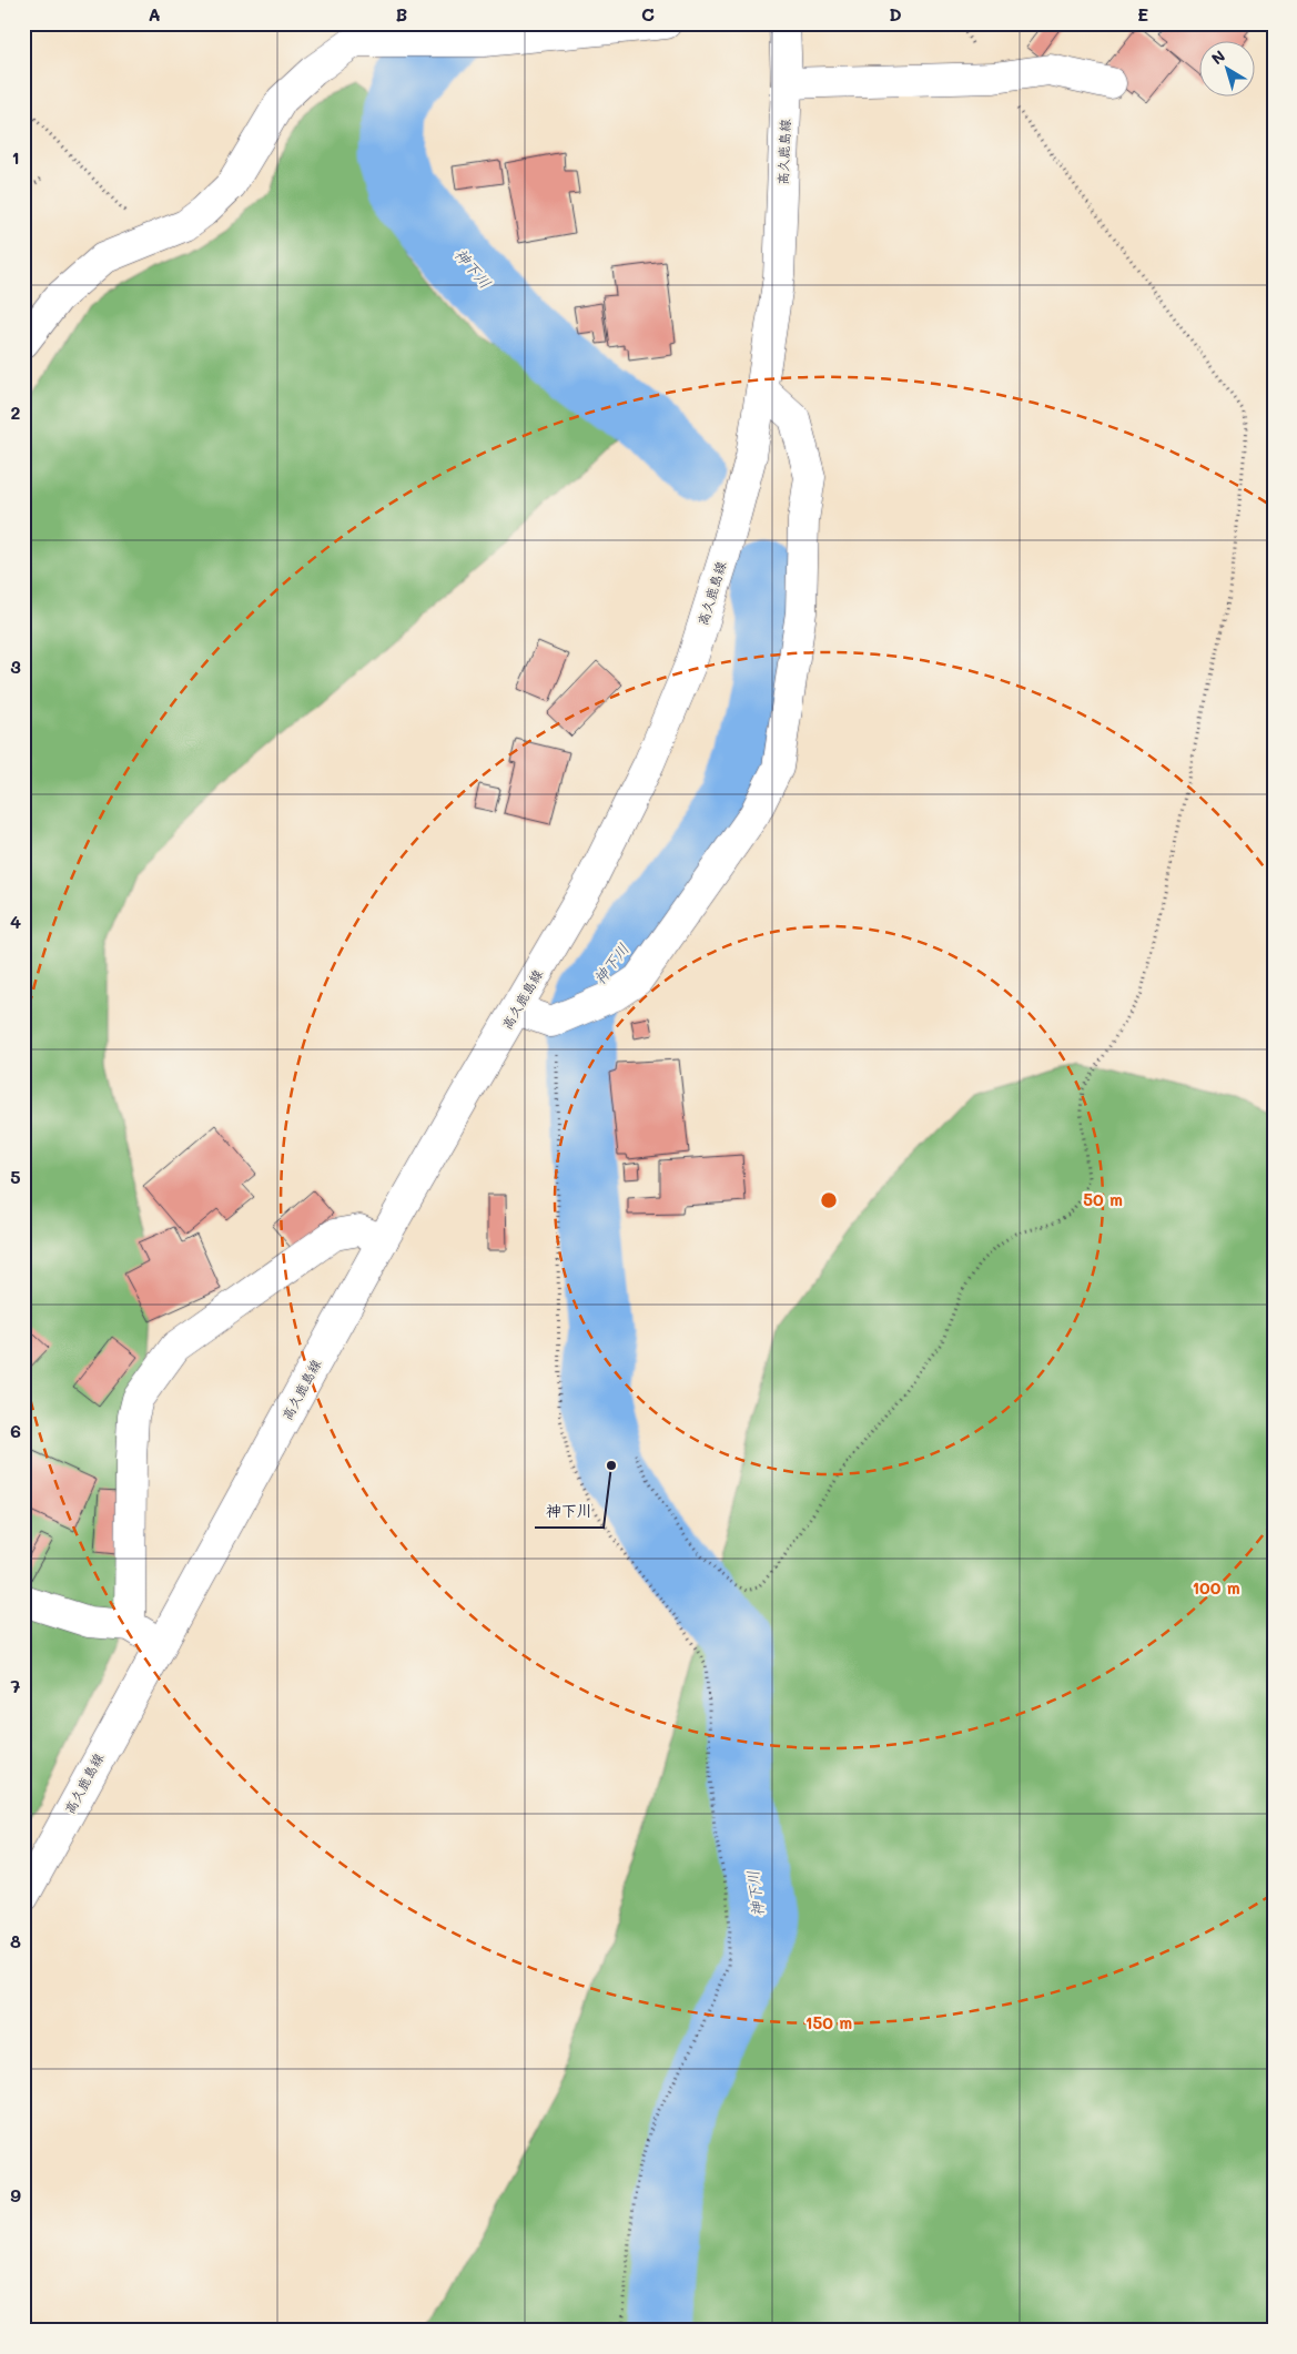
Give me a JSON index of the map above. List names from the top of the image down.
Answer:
{
  "streets": {
    "street": ["高久鹿島線"]
  },
  "water": ["神下川"],
  "places": ["神下川"],
  "north": "top left",
  "grid": {
    "columns": [
      "A",
      "B",
      "C",
      "D",
      "E"
    ],
    "rows": [
      "1",
      "2",
      "3",
      "4",
      "5",
      "6",
      "7",
      "8",
      "9"
    ]
  },
  "rings": ["50 m", "100 m", "150 m"]
}
